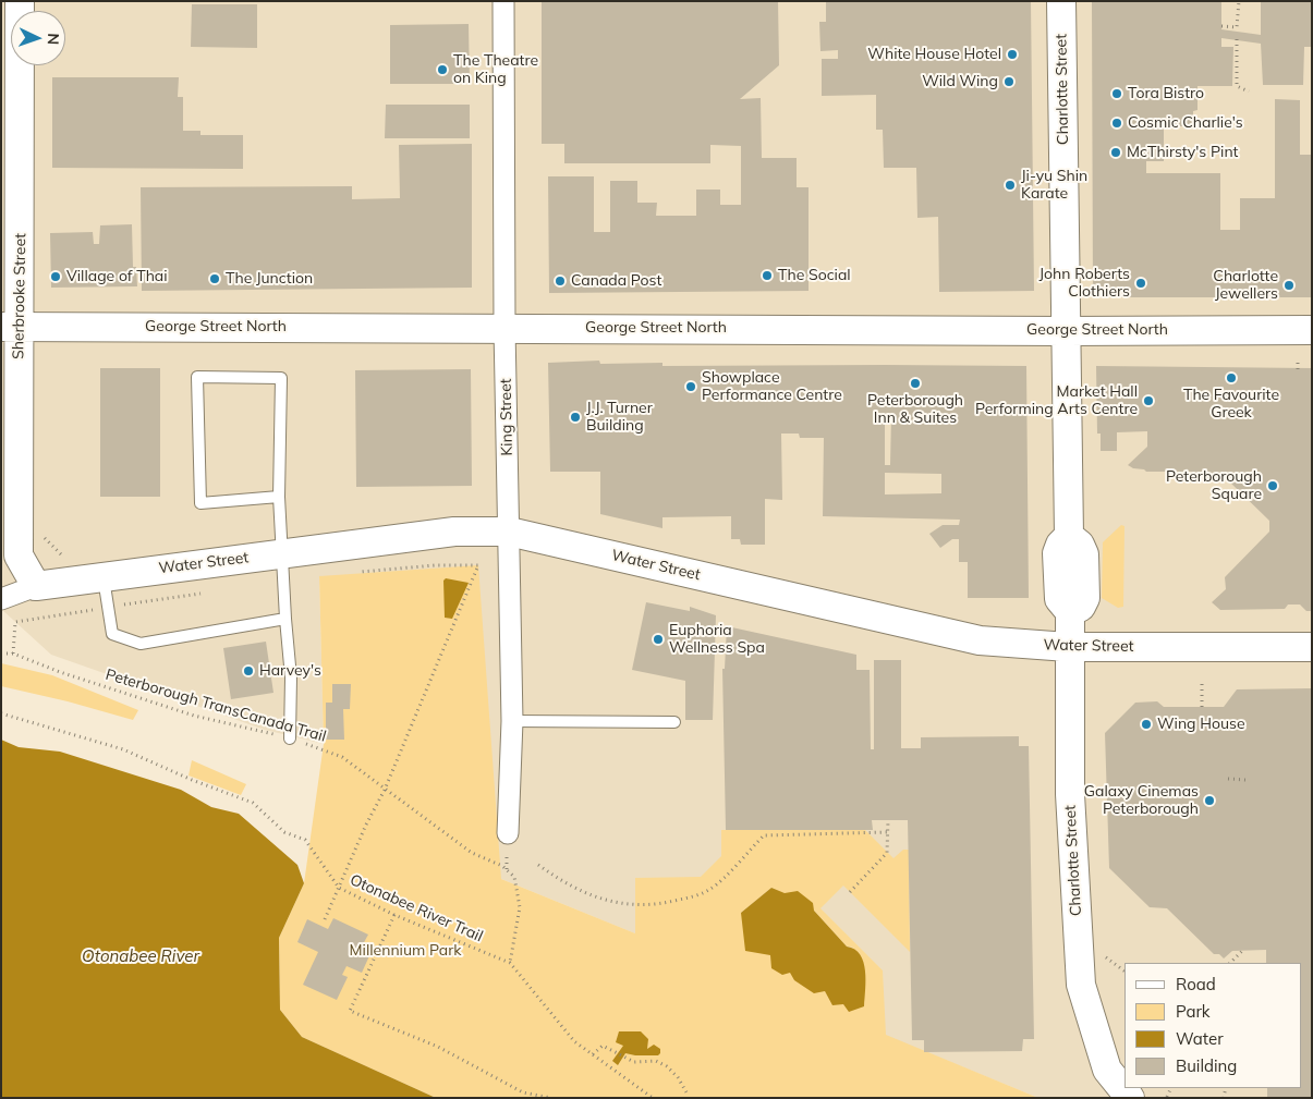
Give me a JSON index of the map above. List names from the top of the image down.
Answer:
{
  "streets": {
    "main road": [
      "Charlotte Street",
      "Sherbrooke Street",
      "George Street North",
      "Water Street"
    ],
    "street": ["King Street"],
    "path": ["Peterborough TransCanada Trail", "Otonabee River Trail"]
  },
  "crossings": [
    ["Charlotte Street", "George Street North"],
    ["Charlotte Street", "Water Street"],
    ["Sherbrooke Street", "George Street North"],
    ["Sherbrooke Street", "Water Street"],
    ["George Street North", "King Street"],
    ["King Street", "Water Street"],
    ["Peterborough TransCanada Trail", "Otonabee River Trail"]
  ],
  "water": ["Otonabee River"],
  "parks": ["Millennium Park"],
  "places": [
    "White House Hotel",
    "The Theatre on King",
    "Wild Wing",
    "Tora Bistro",
    "Cosmic Charlie's",
    "McThirsty's Pint",
    "Ji-yu Shin Karate",
    "The Social",
    "Village of Thai",
    "The Junction",
    "Canada Post",
    "John Roberts Clothiers",
    "Charlotte Jewellers",
    "The Favourite Greek",
    "Peterborough Inn & Suites",
    "Showplace Performance Centre",
    "Market Hall Performing Arts Centre",
    "J.J. Turner Building",
    "Peterborough Square",
    "Euphoria Wellness Spa",
    "Harvey's",
    "Wing House",
    "Galaxy Cinemas Peterborough"
  ],
  "legend": [
    "Road",
    "Park",
    "Water",
    "Building"
  ],
  "north": "right"
}
